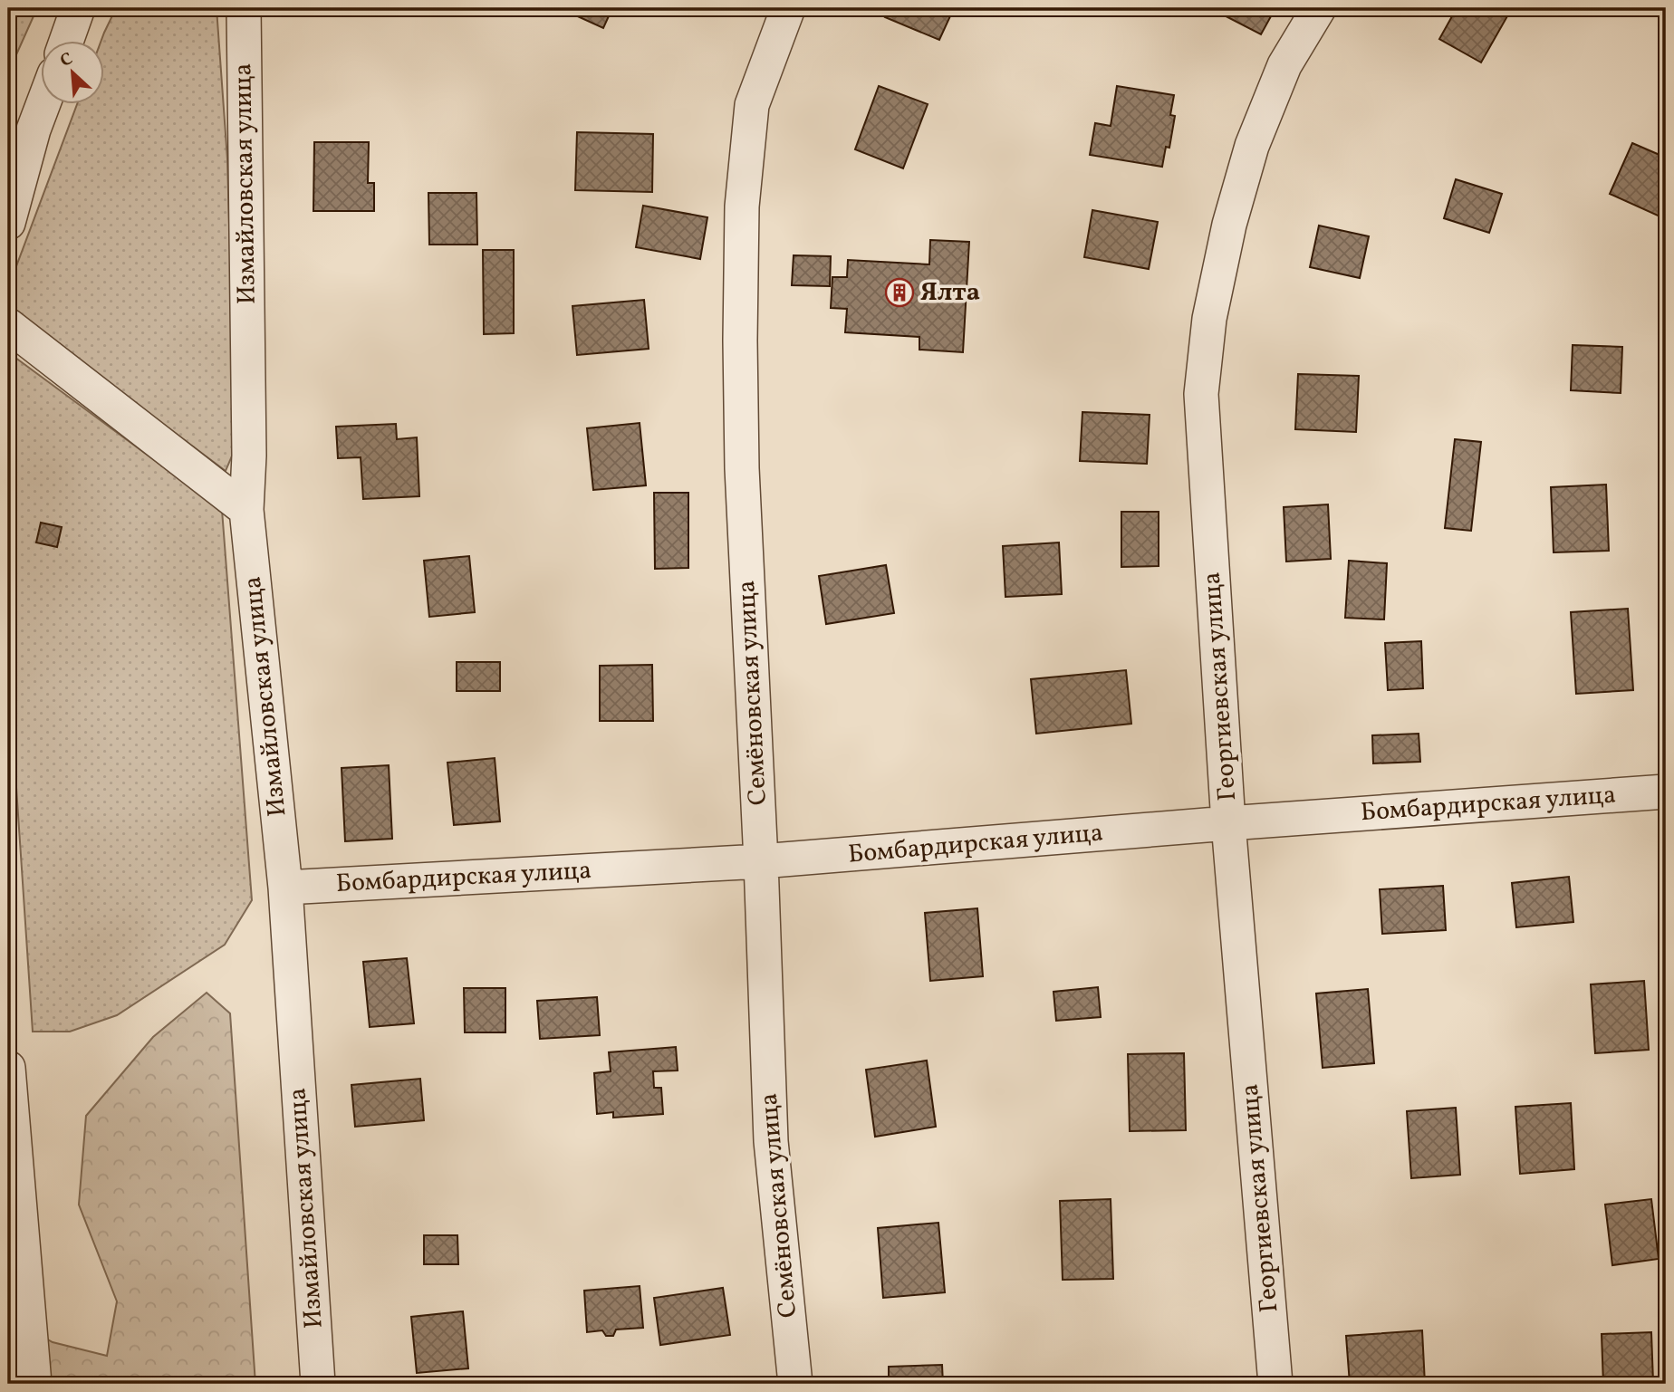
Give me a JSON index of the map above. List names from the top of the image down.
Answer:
{
  "streets": {
    "street": [
      "Измайловская улица",
      "Георгиевская улица",
      "Семёновская улица",
      "Бомбардирская улица"
    ]
  },
  "crossings": [
    ["Измайловская улица", "Бомбардирская улица"],
    ["Георгиевская улица", "Бомбардирская улица"],
    ["Семёновская улица", "Бомбардирская улица"]
  ],
  "places": {
    "building": ["Ялта"]
  },
  "north": "top left"
}
